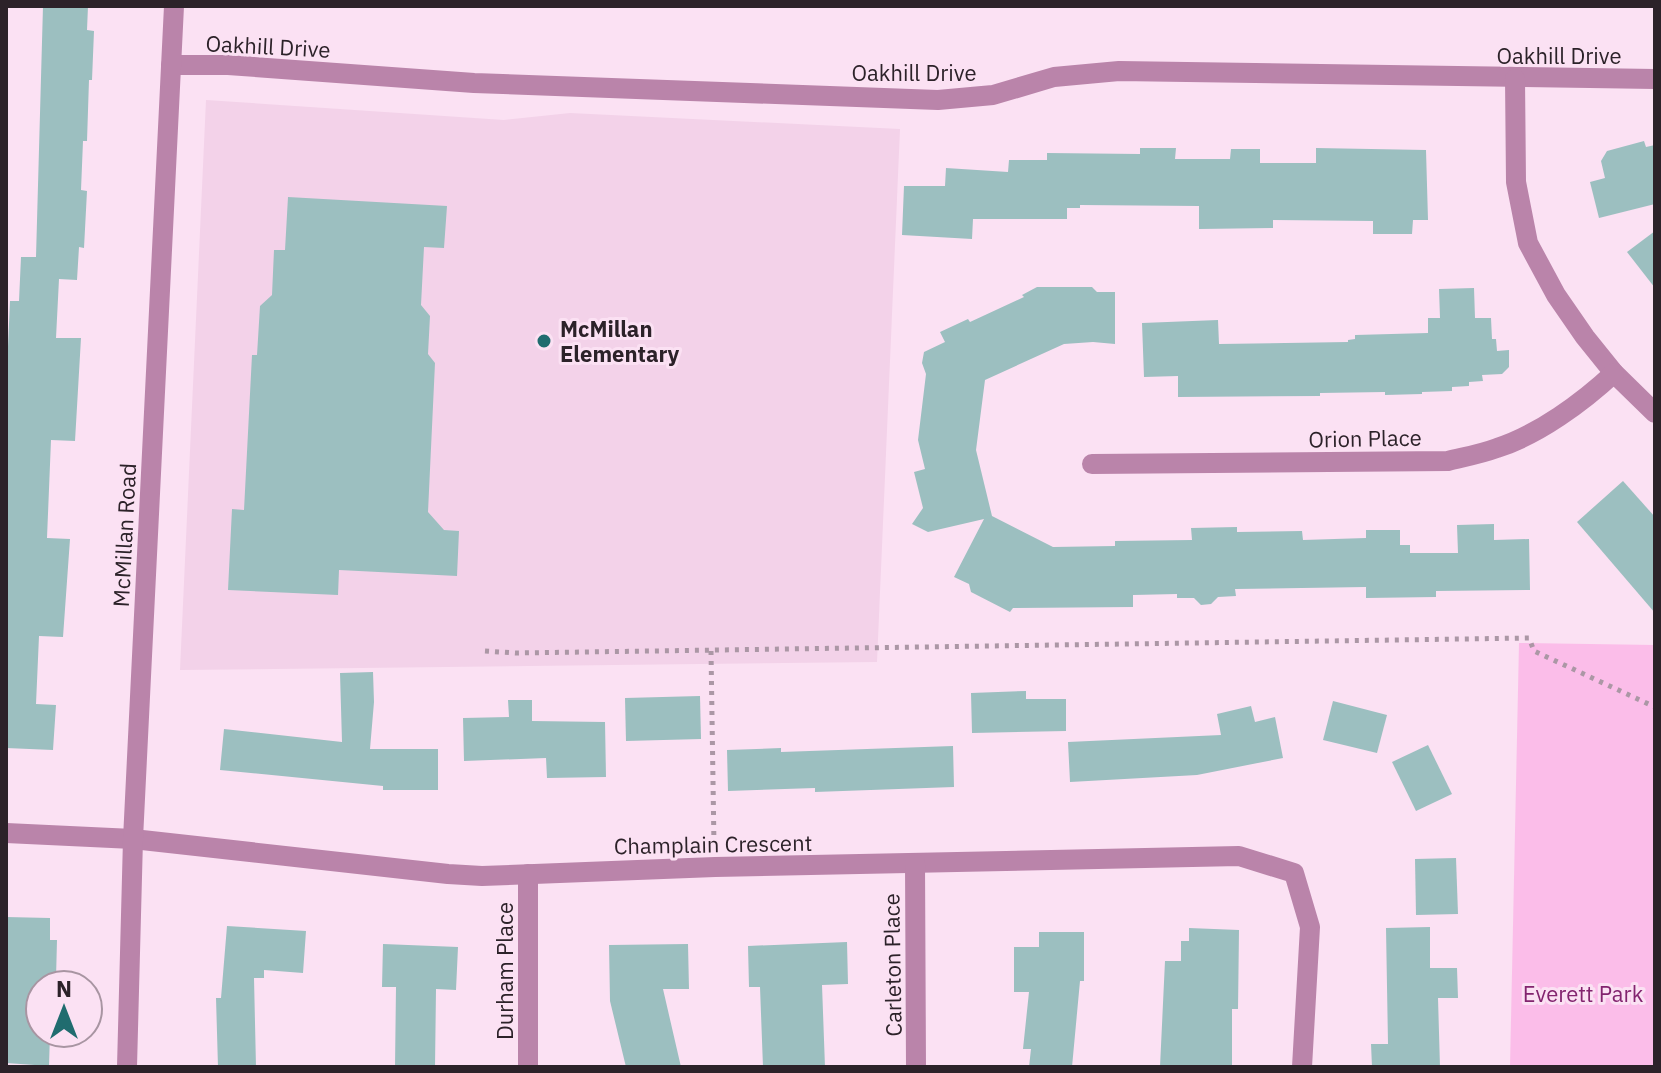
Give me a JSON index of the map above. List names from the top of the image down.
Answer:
{
  "streets": {
    "street": [
      "Oakhill Drive",
      "Orion Place",
      "McMillan Road",
      "Champlain Crescent",
      "Carleton Place",
      "Durham Place"
    ]
  },
  "crossings": [
    ["Oakhill Drive", "McMillan Road"],
    ["McMillan Road", "Champlain Crescent"],
    ["Champlain Crescent", "Carleton Place"],
    ["Champlain Crescent", "Durham Place"]
  ],
  "parks": ["Everett Park"],
  "places": ["McMillan Elementary"],
  "north": "top"
}
